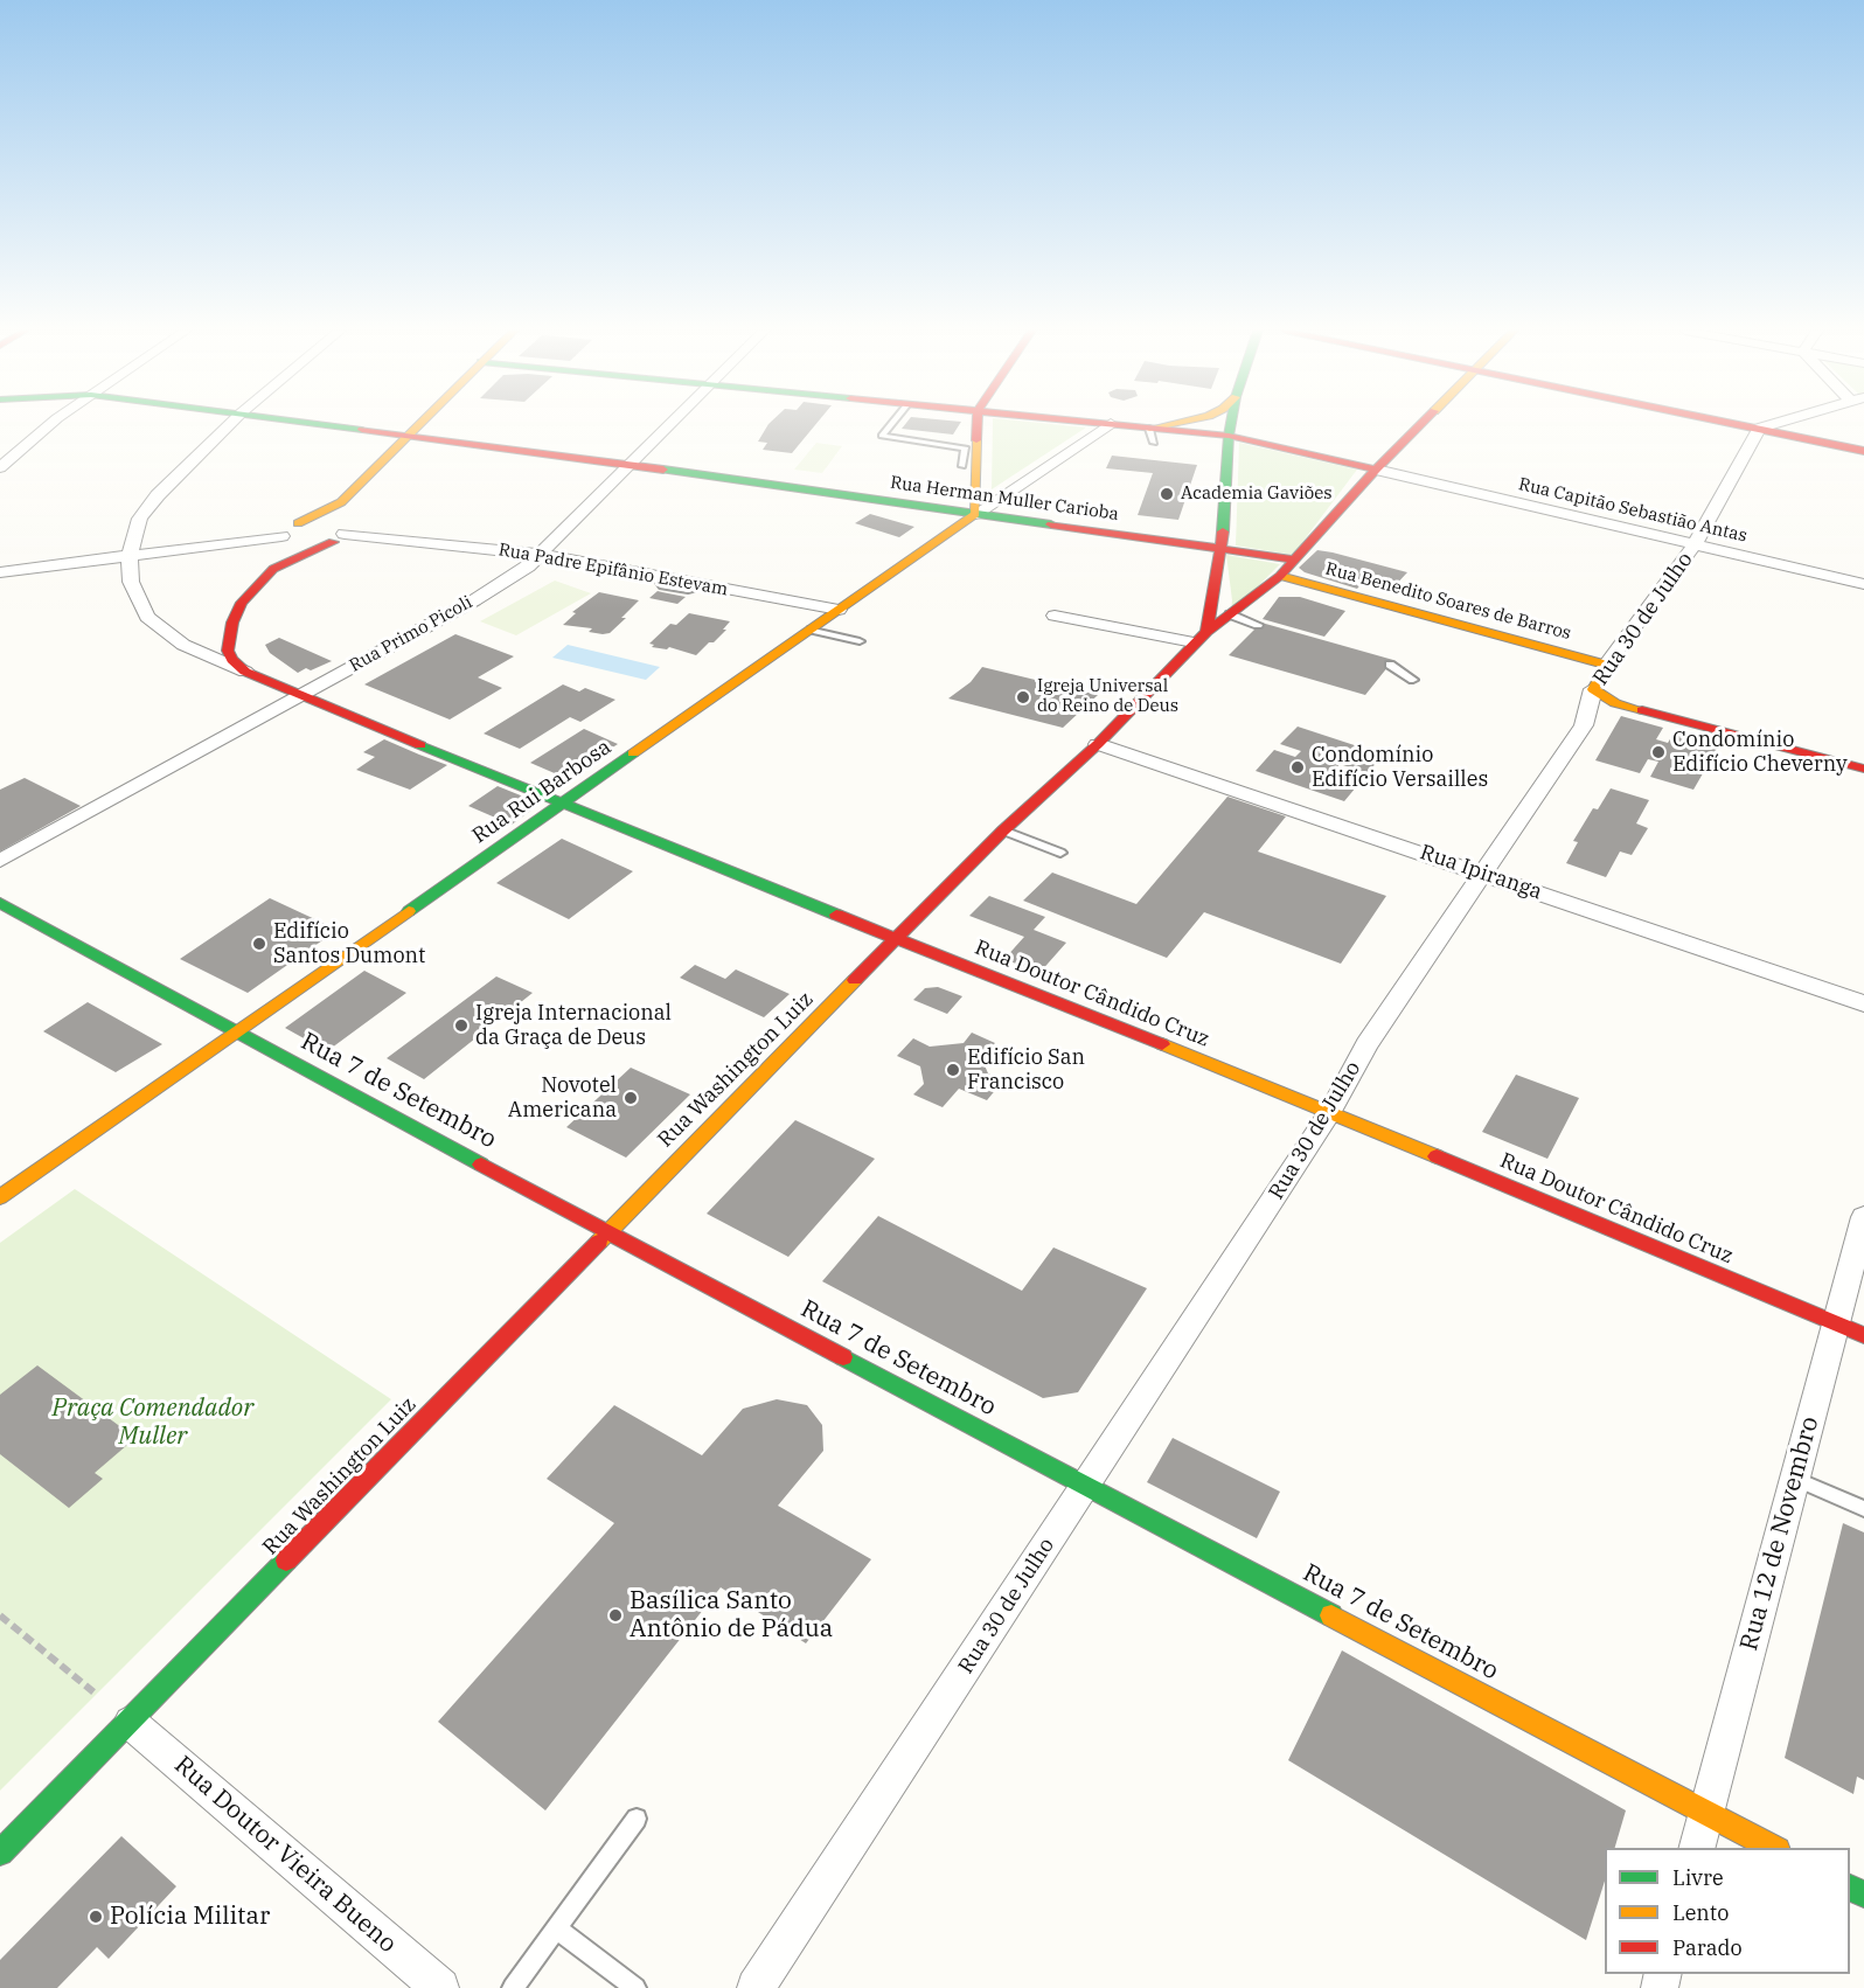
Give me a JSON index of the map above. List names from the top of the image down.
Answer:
{
  "streets": {
    "main road": [
      "Rua Herman Muller Carioba",
      "Rua Capitão Sebastião Antas",
      "Rua Benedito Soares de Barros",
      "Rua 30 de Julho",
      "Rua Rui Barbosa",
      "Rua Doutor Cândido Cruz",
      "Rua Washington Luiz",
      "Rua 7 de Setembro"
    ],
    "street": [
      "Rua Padre Epifânio Estevam",
      "Rua Primo Picoli",
      "Rua Ipiranga",
      "Rua 12 de Novembro",
      "Rua Doutor Vieira Bueno"
    ]
  },
  "crossings": [
    ["Rua Herman Muller Carioba", "Rua Primo Picoli"],
    ["Rua Herman Muller Carioba", "Rua Rui Barbosa"],
    ["Rua Herman Muller Carioba", "Rua Washington Luiz"],
    ["Rua Capitão Sebastião Antas", "Rua 30 de Julho"],
    ["Rua Capitão Sebastião Antas", "Rua Rui Barbosa"],
    ["Rua Capitão Sebastião Antas", "Rua Washington Luiz"],
    ["Rua Padre Epifânio Estevam", "Rua Primo Picoli"],
    ["Rua Padre Epifânio Estevam", "Rua Rui Barbosa"],
    ["Rua Benedito Soares de Barros", "Rua 30 de Julho"],
    ["Rua Benedito Soares de Barros", "Rua Washington Luiz"],
    ["Rua 30 de Julho", "Rua Ipiranga"],
    ["Rua 30 de Julho", "Rua Doutor Cândido Cruz"],
    ["Rua 30 de Julho", "Rua 7 de Setembro"],
    ["Rua Primo Picoli", "Rua Doutor Cândido Cruz"],
    ["Rua Rui Barbosa", "Rua Doutor Cândido Cruz"],
    ["Rua Rui Barbosa", "Rua 7 de Setembro"],
    ["Rua Ipiranga", "Rua Washington Luiz"],
    ["Rua Doutor Cândido Cruz", "Rua Washington Luiz"],
    ["Rua Doutor Cândido Cruz", "Rua 12 de Novembro"],
    ["Rua Washington Luiz", "Rua 7 de Setembro"],
    ["Rua Washington Luiz", "Rua Doutor Vieira Bueno"],
    ["Rua 7 de Setembro", "Rua 12 de Novembro"]
  ],
  "parks": ["Praça Comendador Muller"],
  "places": [
    "Academia Gaviões",
    "Igreja Universal do Reino de Deus",
    "Condomínio Edifício Cheverny",
    "Condomínio Edifício Versailles",
    "Edifício Santos Dumont",
    "Igreja Internacional da Graça de Deus",
    "Edifício San Francisco",
    "Novotel Americana",
    "Basílica Santo Antônio de Pádua",
    "Polícia Militar"
  ],
  "legend": ["Livre", "Lento", "Parado"]
}
